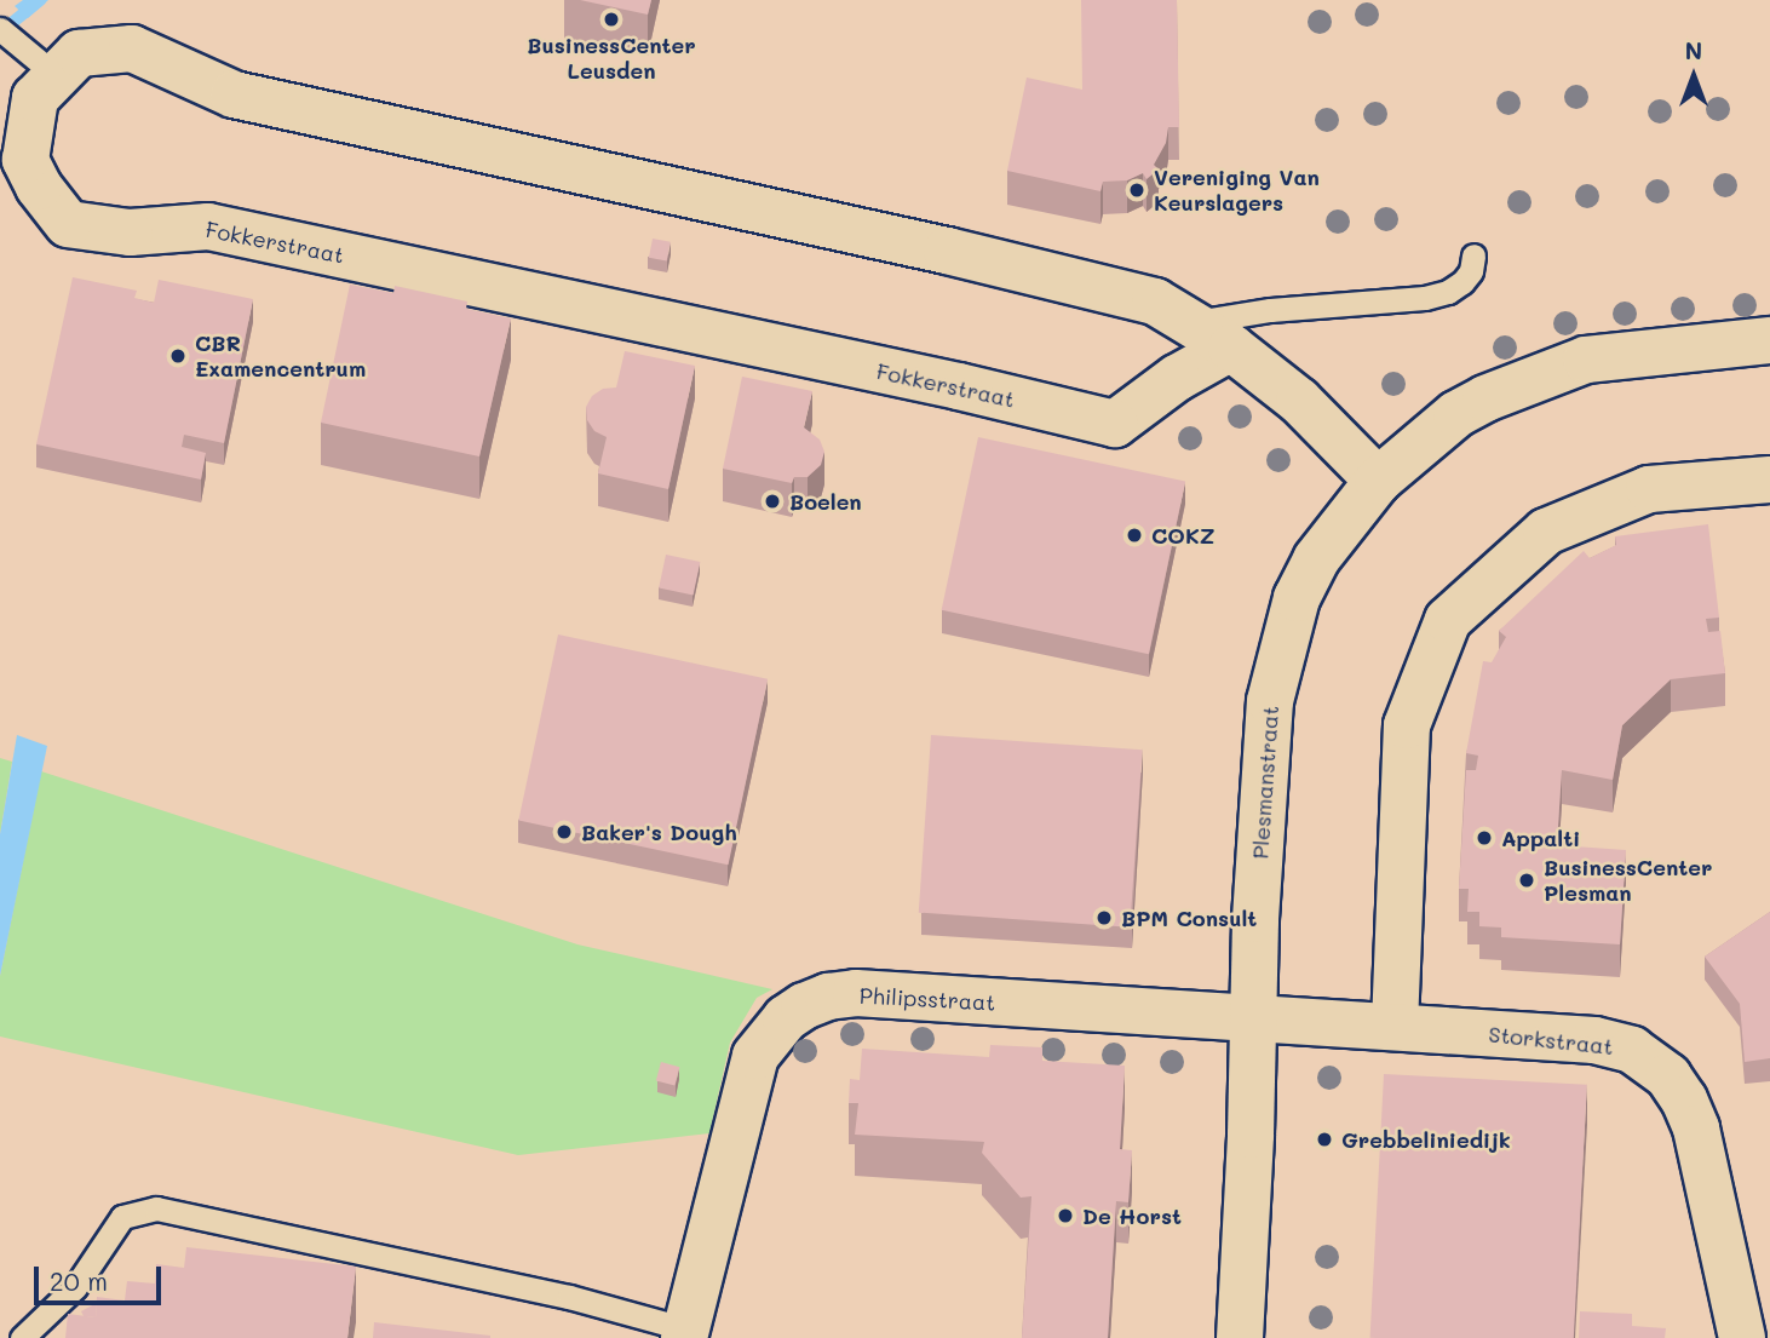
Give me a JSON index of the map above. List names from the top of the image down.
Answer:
{
  "streets": {
    "street": [
      "Fokkerstraat",
      "Plesmanstraat",
      "Philipsstraat",
      "Storkstraat"
    ]
  },
  "crossings": [
    ["Fokkerstraat", "Plesmanstraat"],
    ["Plesmanstraat", "Philipsstraat"],
    ["Plesmanstraat", "Storkstraat"],
    ["Philipsstraat", "Storkstraat"]
  ],
  "places": [
    "BusinessCenter Leusden",
    "Vereniging Van Keurslagers",
    "CBR Examencentrum",
    "Boelen",
    "COKZ",
    "Baker's Dough",
    "Appalti",
    "BusinessCenter Plesman",
    "BPM Consult",
    "Grebbeliniedijk",
    "De Horst"
  ],
  "scale_bar": "20 m",
  "north": "top"
}
